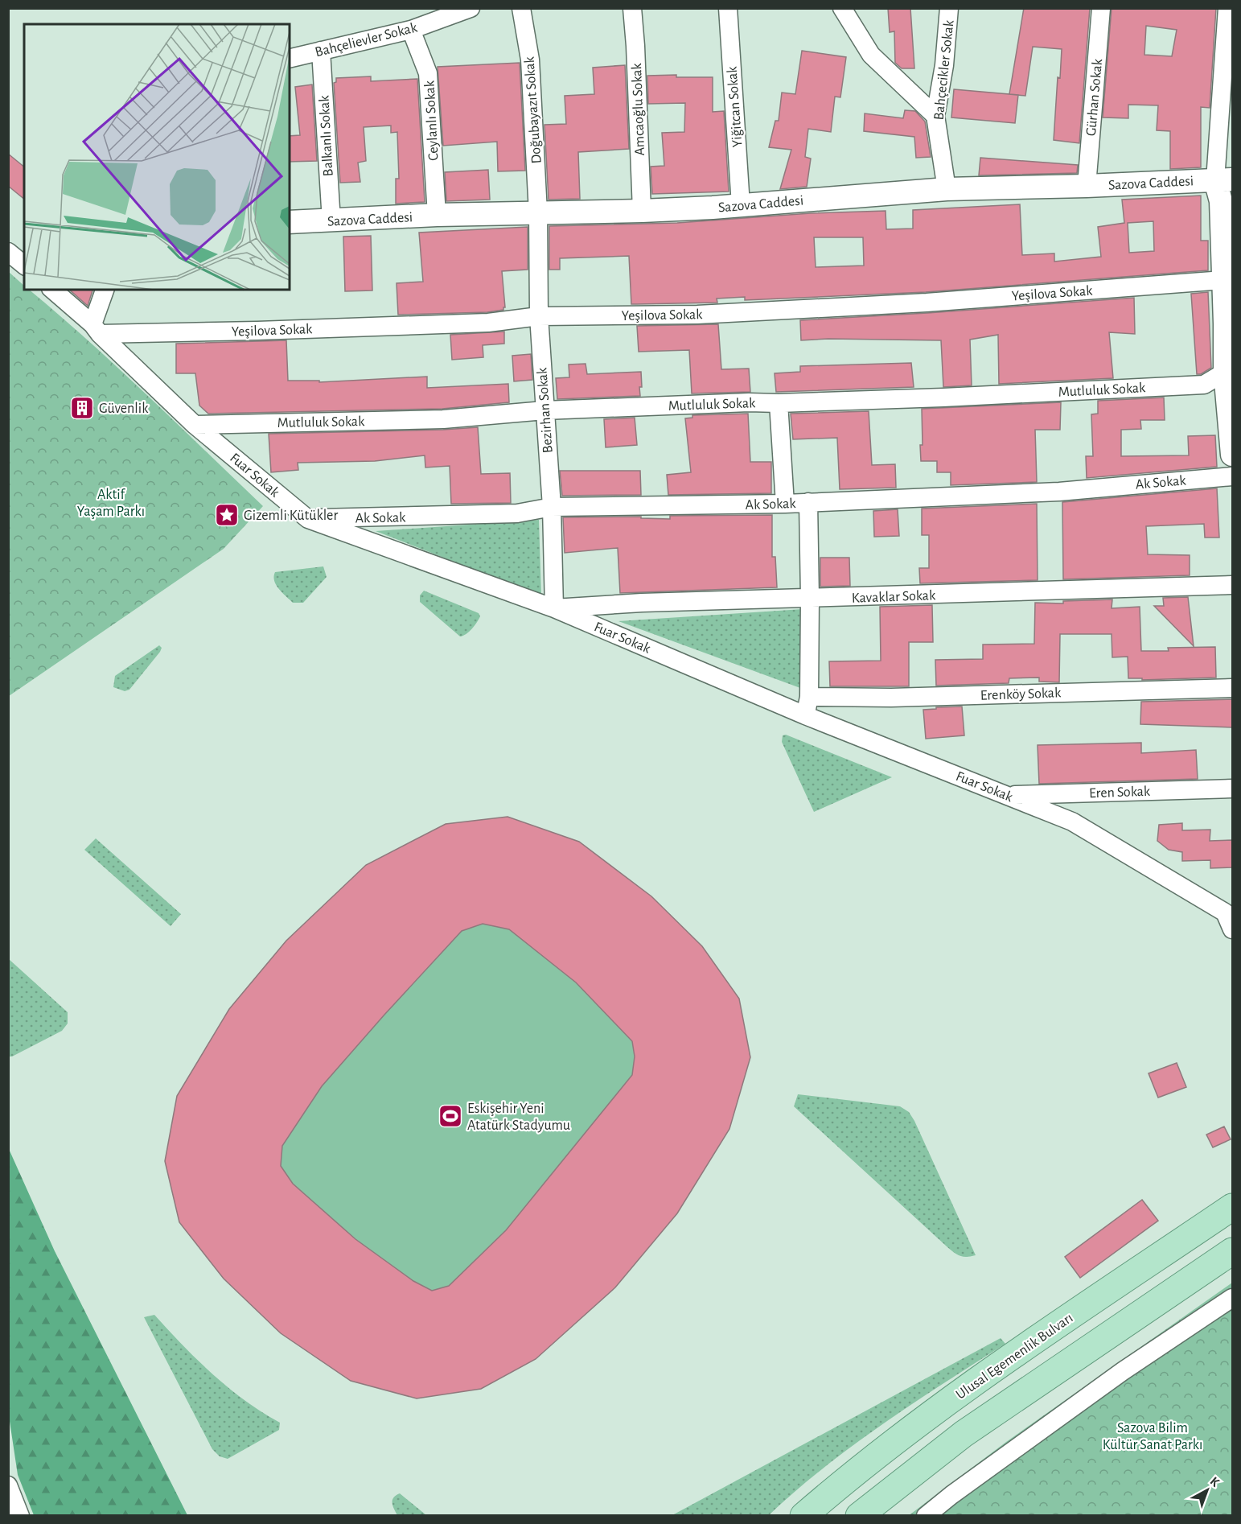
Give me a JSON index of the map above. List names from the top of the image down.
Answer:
{
  "streets": {
    "main road": ["Ulusal Egemenlik Bulvarı"],
    "street": [
      "Bahçelievler Sokak",
      "Bahçecikler Sokak",
      "Gürhan Sokak",
      "Yiğitcan Sokak",
      "Amcaoğlu Sokak",
      "Doğubayazıt Sokak",
      "Ceylanlı Sokak",
      "Balkanlı Sokak",
      "Sazova Caddesi",
      "Yeşilova Sokak",
      "Mutluluk Sokak",
      "Bezirhan Sokak",
      "Fuar Sokak",
      "Ak Sokak",
      "Kavaklar Sokak",
      "Erenköy Sokak",
      "Eren Sokak"
    ]
  },
  "crossings": [
    ["Bahçelievler Sokak", "Ceylanlı Sokak"],
    ["Bahçelievler Sokak", "Balkanlı Sokak"],
    ["Bahçecikler Sokak", "Sazova Caddesi"],
    ["Gürhan Sokak", "Sazova Caddesi"],
    ["Yiğitcan Sokak", "Sazova Caddesi"],
    ["Amcaoğlu Sokak", "Sazova Caddesi"],
    ["Doğubayazıt Sokak", "Sazova Caddesi"],
    ["Doğubayazıt Sokak", "Bezirhan Sokak"],
    ["Ceylanlı Sokak", "Sazova Caddesi"],
    ["Balkanlı Sokak", "Sazova Caddesi"],
    ["Sazova Caddesi", "Bezirhan Sokak"],
    ["Yeşilova Sokak", "Bezirhan Sokak"],
    ["Yeşilova Sokak", "Fuar Sokak"],
    ["Mutluluk Sokak", "Bezirhan Sokak"],
    ["Mutluluk Sokak", "Fuar Sokak"],
    ["Bezirhan Sokak", "Fuar Sokak"],
    ["Bezirhan Sokak", "Ak Sokak"],
    ["Bezirhan Sokak", "Kavaklar Sokak"],
    ["Fuar Sokak", "Ak Sokak"],
    ["Fuar Sokak", "Kavaklar Sokak"],
    ["Fuar Sokak", "Eren Sokak"]
  ],
  "parks": ["Aktif Yaşam Parkı", "Sazova Bilim Kültür Sanat Parkı"],
  "places": {
    "building": ["Güvenlik"],
    "place": ["Gizemli Kütükler"],
    "sports": ["Eskişehir Yeni Atatürk Stadyumu"]
  },
  "north": "top right"
}
